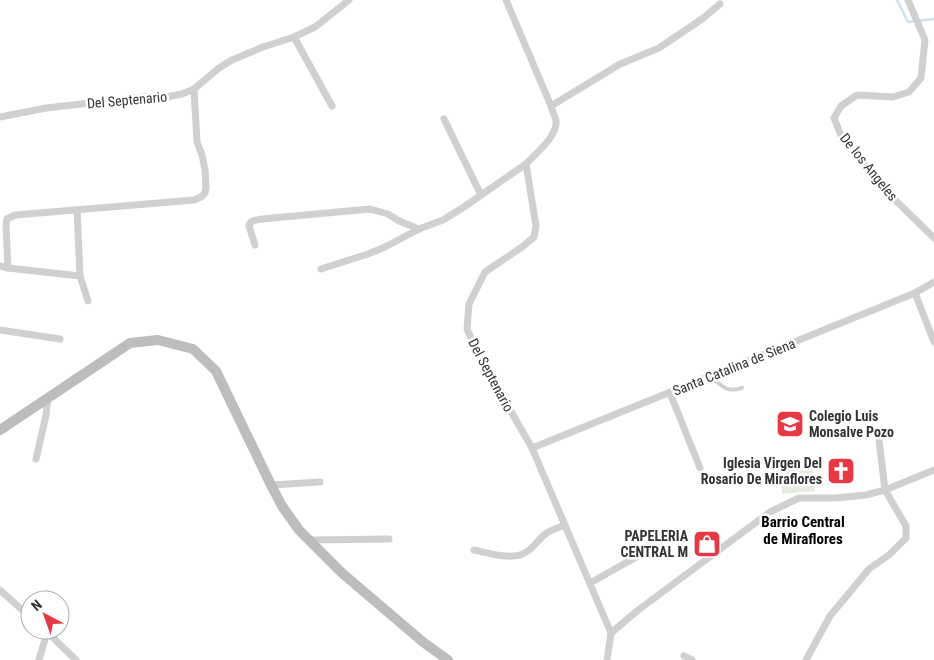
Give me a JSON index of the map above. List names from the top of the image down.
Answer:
{
  "streets": {
    "street": ["Del Septenario", "De los Angeles", "Santa Catalina de Siena"]
  },
  "crossings": [
    ["Del Septenario", "Santa Catalina de Siena"]
  ],
  "districts": ["Barrio Central de Miraflores"],
  "places": {
    "school or university": ["Colegio Luis Monsalve Pozo"],
    "church": ["Iglesia Virgen Del Rosario De Miraflores"],
    "shop": ["PAPELERIA CENTRAL M"]
  },
  "north": "top left"
}
